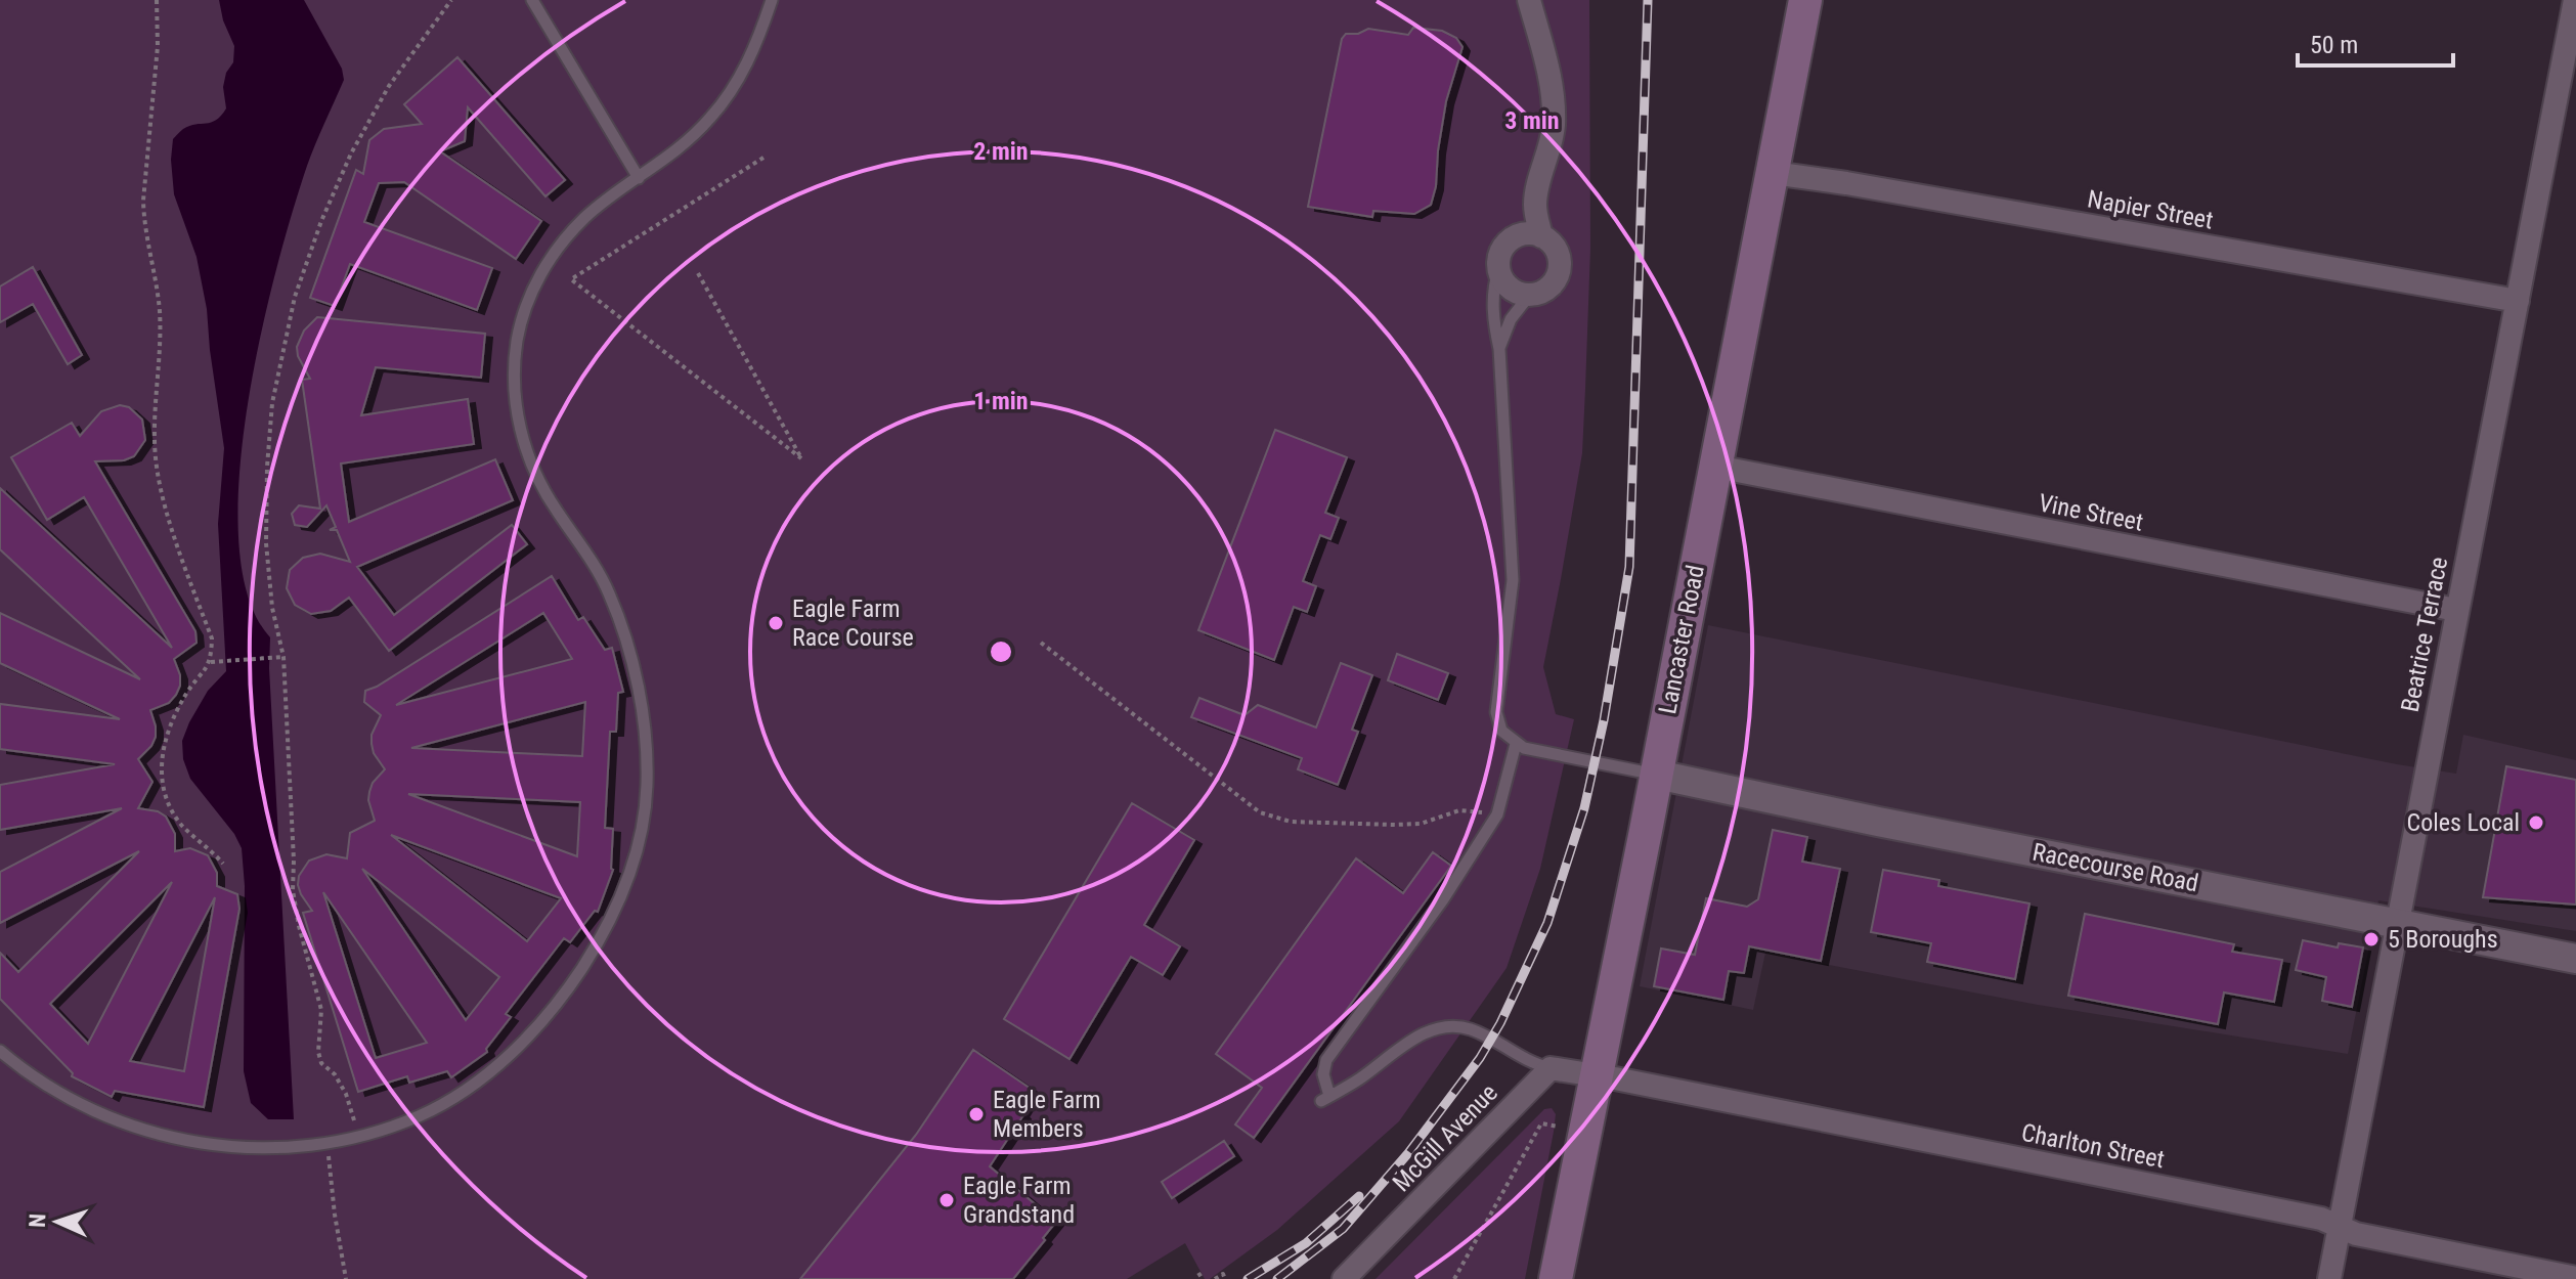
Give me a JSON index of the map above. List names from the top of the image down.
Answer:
{
  "streets": {
    "main road": ["Lancaster Road"],
    "street": [
      "Napier Street",
      "Vine Street",
      "Beatrice Terrace",
      "Racecourse Road",
      "McGill Avenue",
      "Charlton Street"
    ]
  },
  "crossings": [
    ["Napier Street", "Beatrice Terrace"],
    ["Napier Street", "Lancaster Road"],
    ["Vine Street", "Beatrice Terrace"],
    ["Vine Street", "Lancaster Road"],
    ["Beatrice Terrace", "Racecourse Road"],
    ["Beatrice Terrace", "Charlton Street"],
    ["Lancaster Road", "Racecourse Road"],
    ["Lancaster Road", "Charlton Street"]
  ],
  "places": [
    "Eagle Farm Race Course",
    "Coles Local",
    "5 Boroughs",
    "Eagle Farm Members",
    "Eagle Farm Grandstand"
  ],
  "scale_bar": "50 m",
  "north": "left",
  "rings": ["3 min", "2 min", "1 min"]
}
